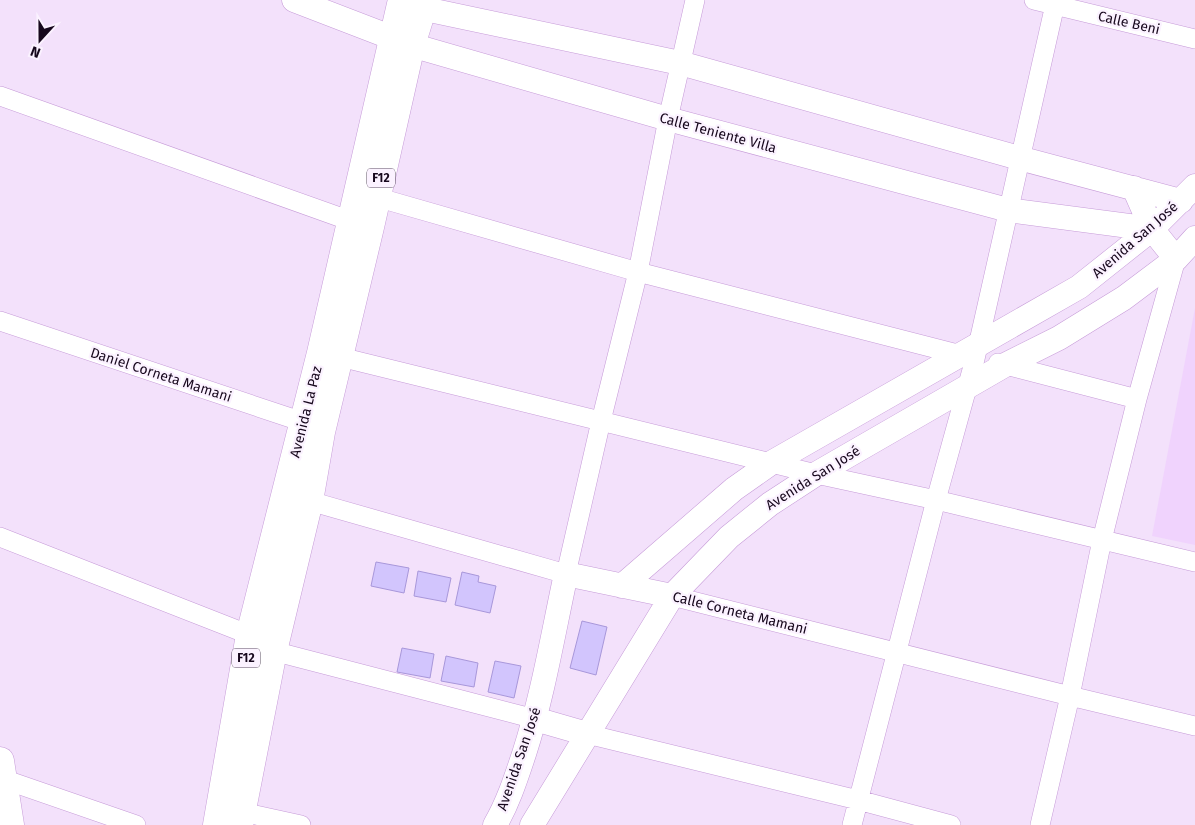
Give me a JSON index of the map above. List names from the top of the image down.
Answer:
{
  "streets": {
    "main road": ["F12", "Avenida La Paz"],
    "street": [
      "Calle Beni",
      "Calle Teniente Villa",
      "Avenida San José",
      "Daniel Corneta Mamani",
      "Calle Corneta Mamani"
    ]
  },
  "crossings": [
    ["Calle Teniente Villa", "Avenida San José"],
    ["Calle Teniente Villa", "Avenida La Paz"],
    ["Avenida San José", "Calle Corneta Mamani"],
    ["Daniel Corneta Mamani", "Avenida La Paz"],
    ["Avenida La Paz", "Calle Corneta Mamani"]
  ],
  "north": "bottom"
}
